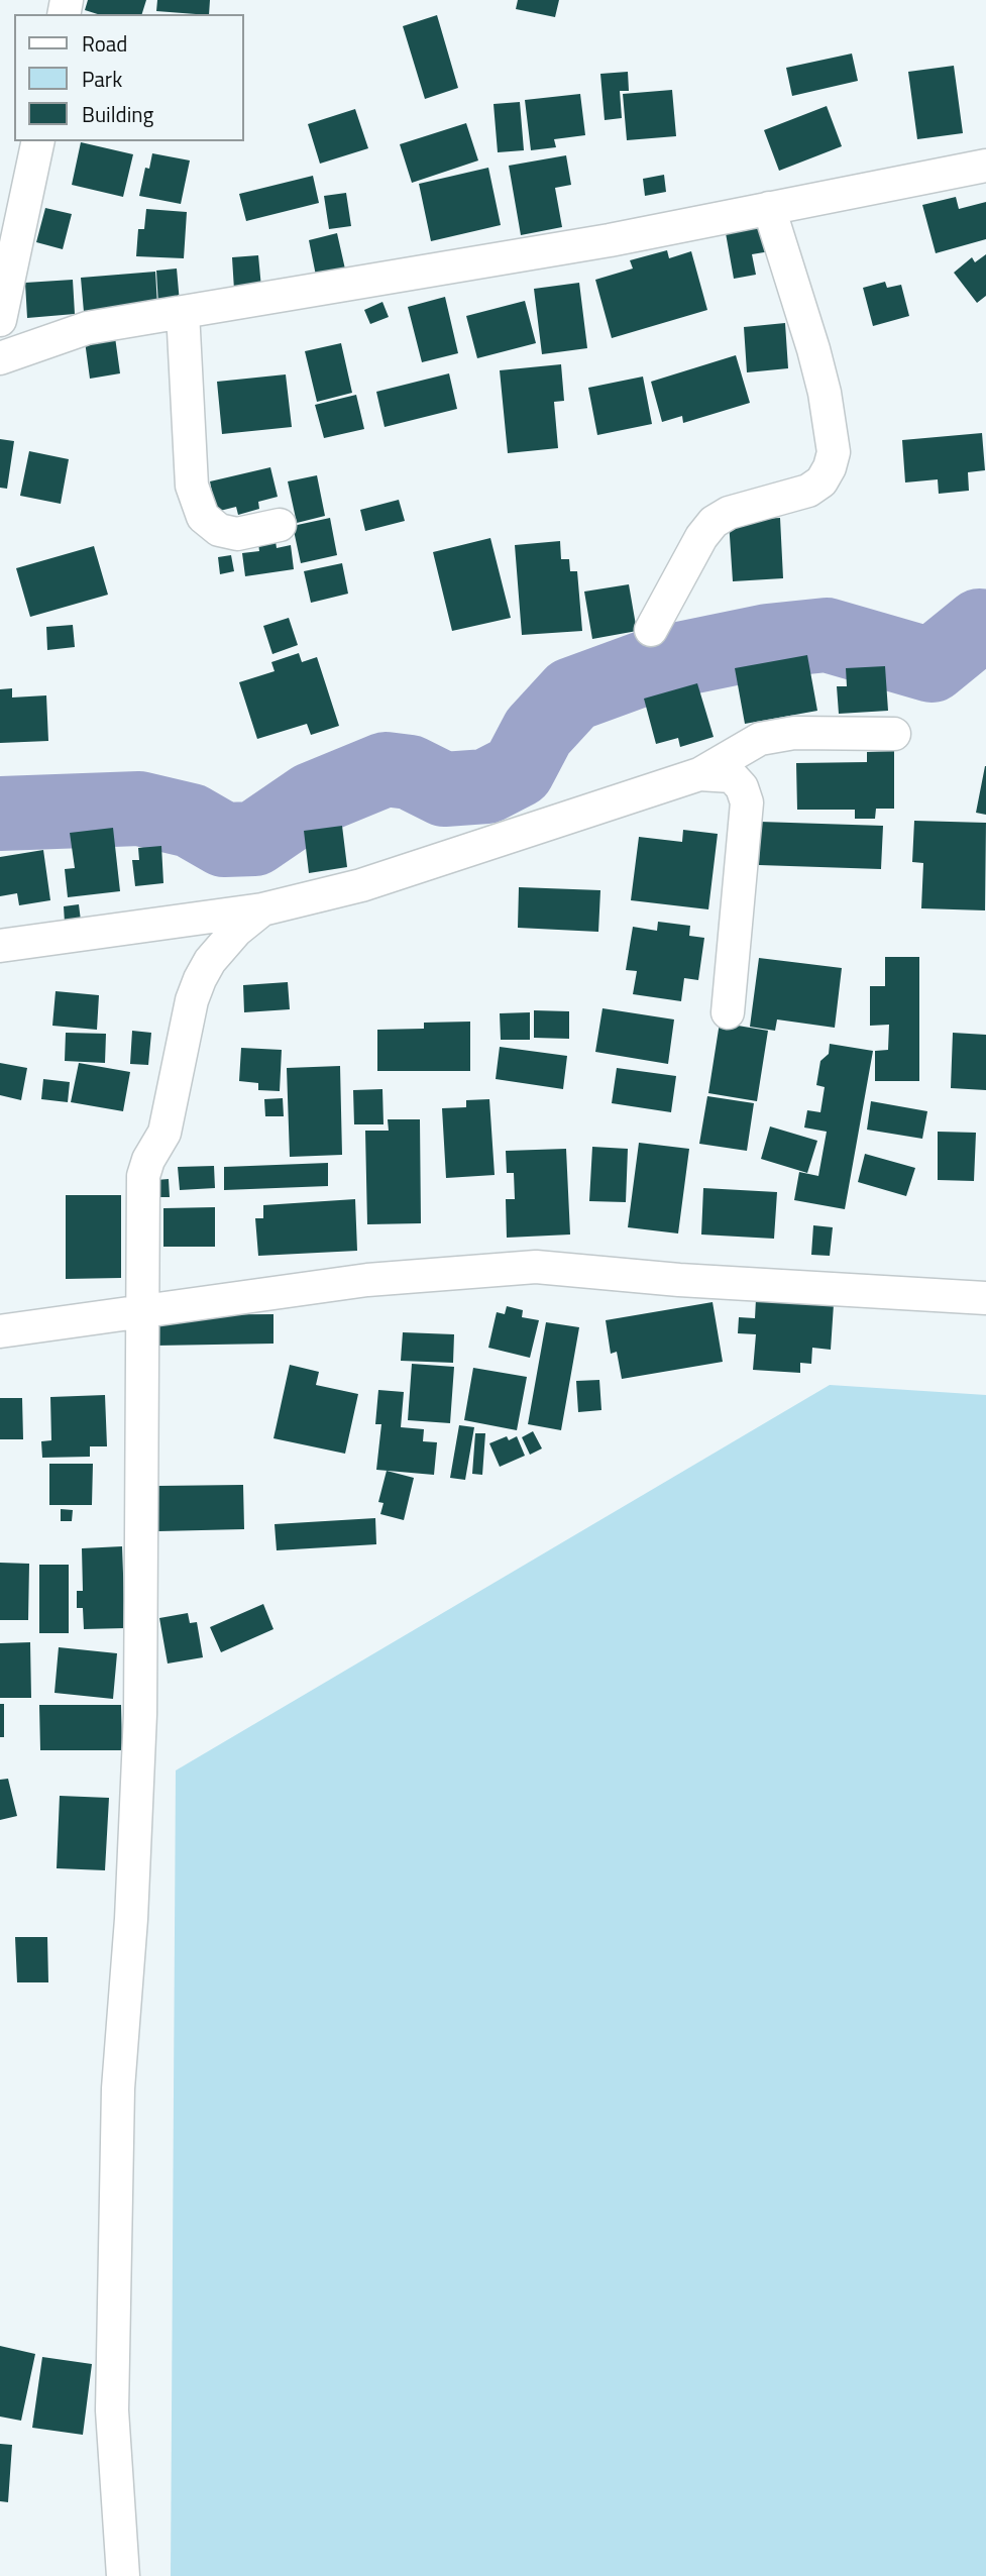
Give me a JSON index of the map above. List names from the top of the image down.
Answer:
{
  "legend": ["Road", "Park", "Building"]
}
